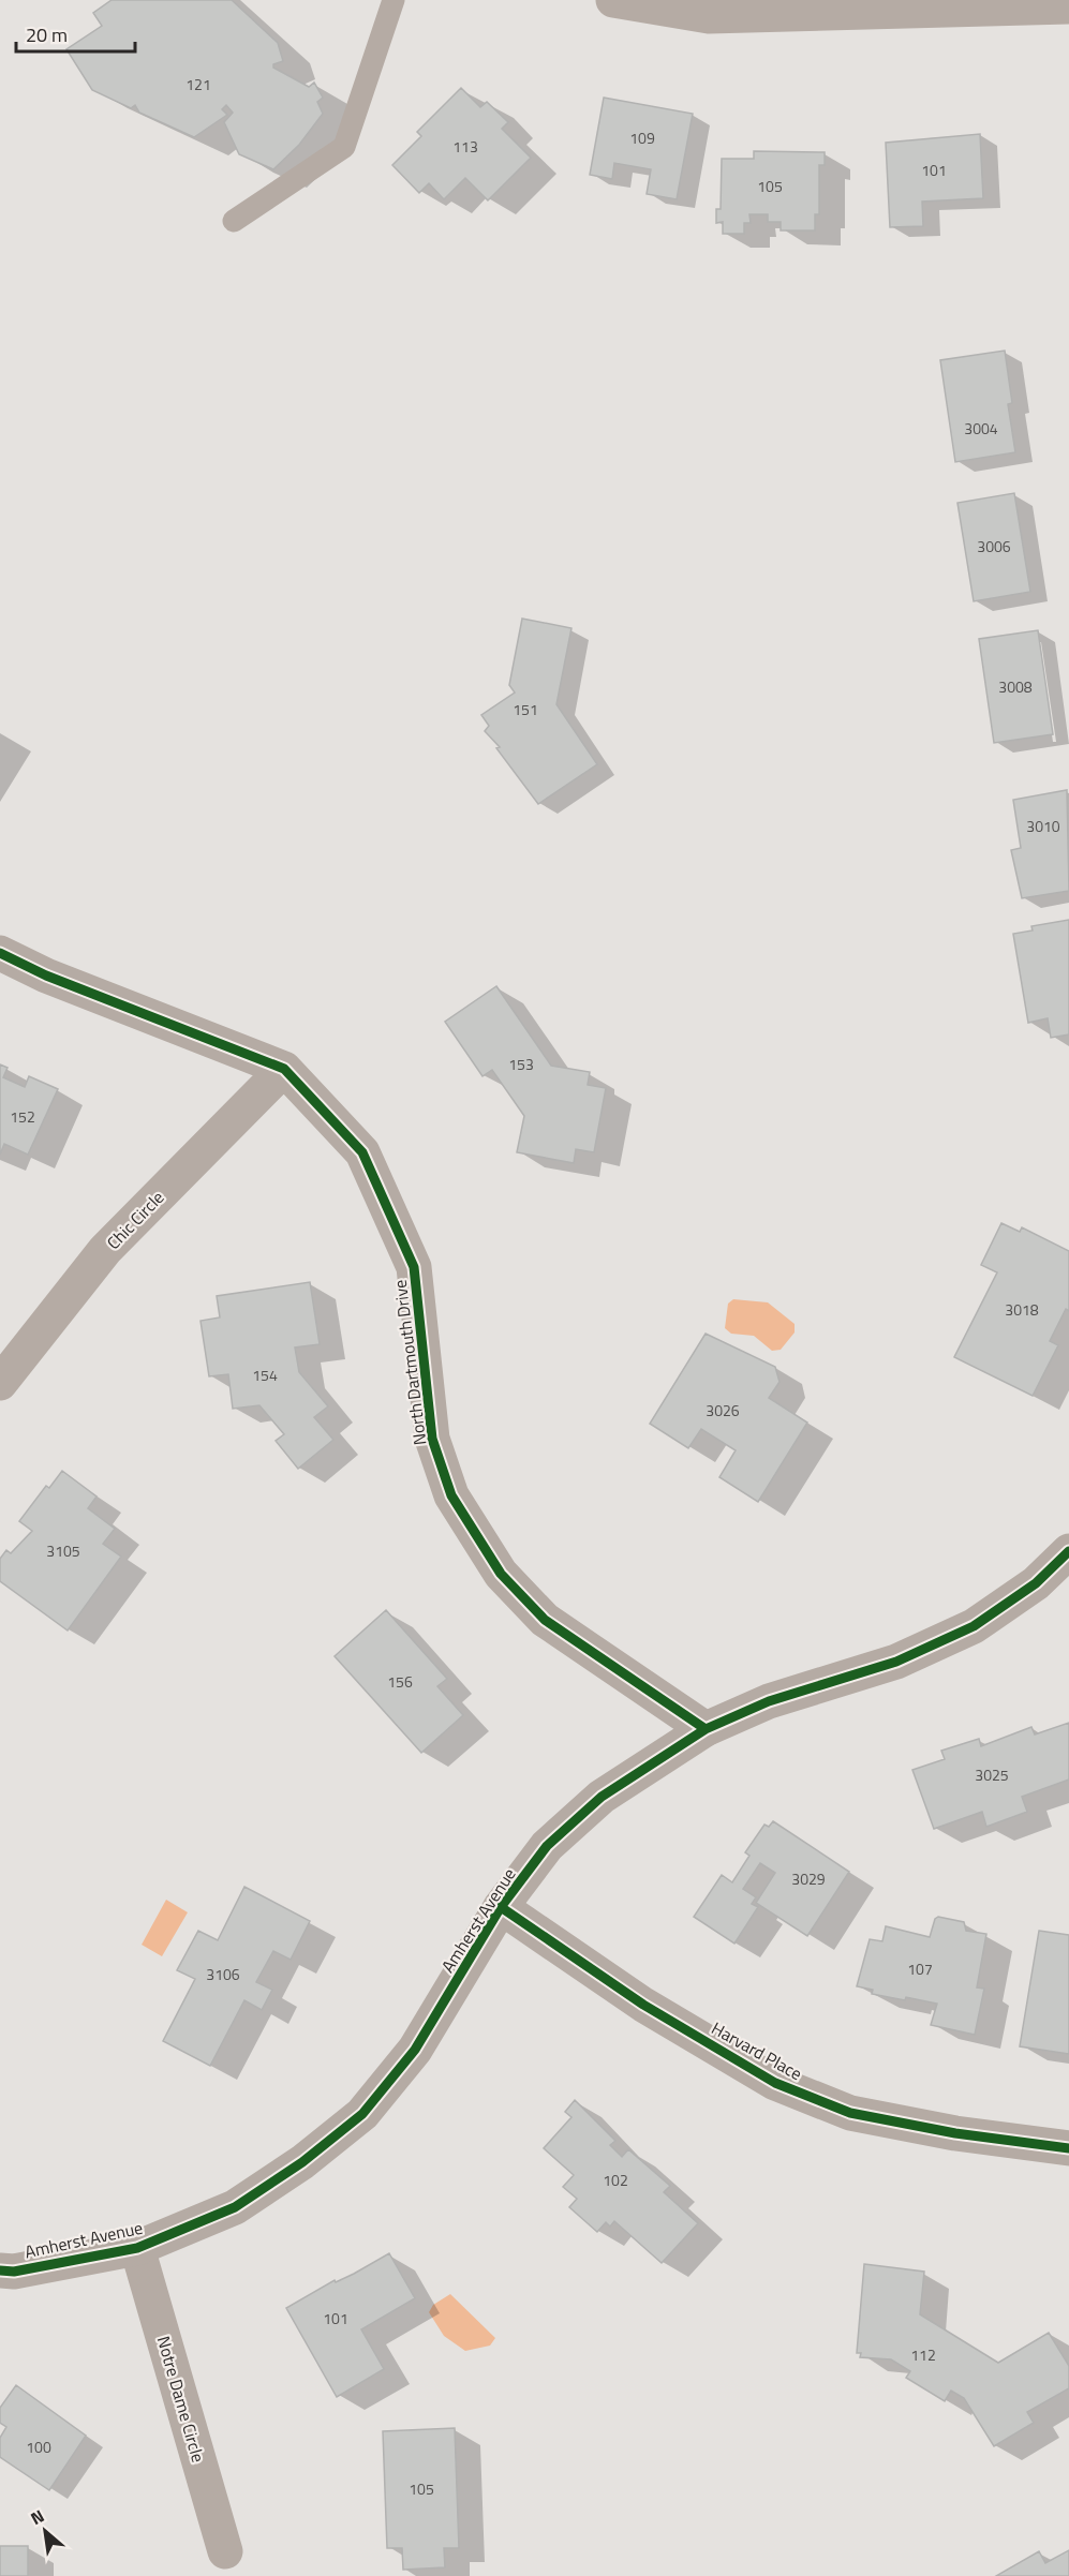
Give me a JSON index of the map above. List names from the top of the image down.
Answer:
{
  "streets": {
    "street": [
      "Chic Circle",
      "North Dartmouth Drive",
      "Amherst Avenue",
      "Harvard Place",
      "Notre Dame Circle"
    ]
  },
  "crossings": [
    ["Chic Circle", "North Dartmouth Drive"],
    ["North Dartmouth Drive", "Amherst Avenue"],
    ["Amherst Avenue", "Harvard Place"],
    ["Amherst Avenue", "Notre Dame Circle"]
  ],
  "house_numbers": [
    "121",
    "109",
    "113",
    "101",
    "105",
    "3004",
    "3006",
    "3008",
    "151",
    "3010",
    "153",
    "152",
    "3018",
    "154",
    "3026",
    "3105",
    "156",
    "3025",
    "3029",
    "107",
    "3106",
    "102",
    "101",
    "112",
    "100",
    "105"
  ],
  "scale_bar": "20 m",
  "north": "top left"
}
